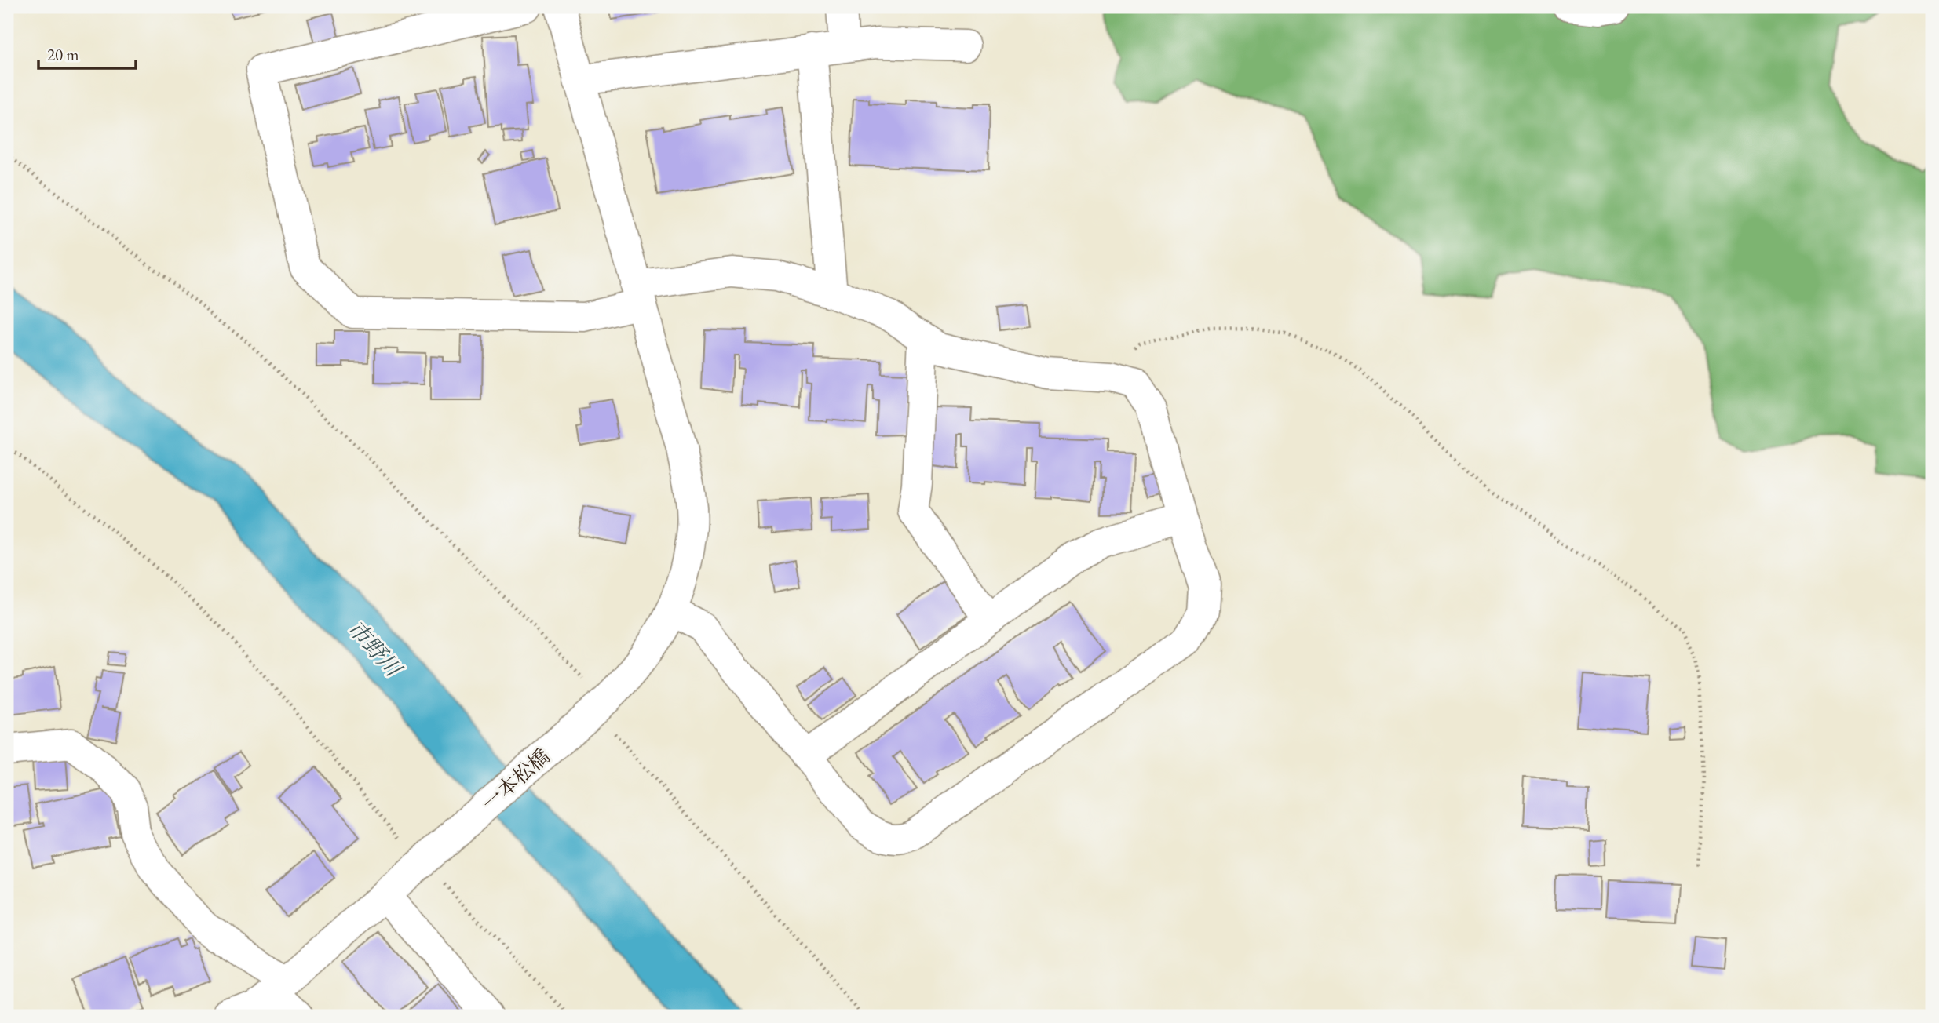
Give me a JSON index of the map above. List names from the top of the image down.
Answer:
{
  "streets": {
    "street": ["一本松橋"]
  },
  "water": ["市野川"],
  "scale_bar": "20 m"
}
